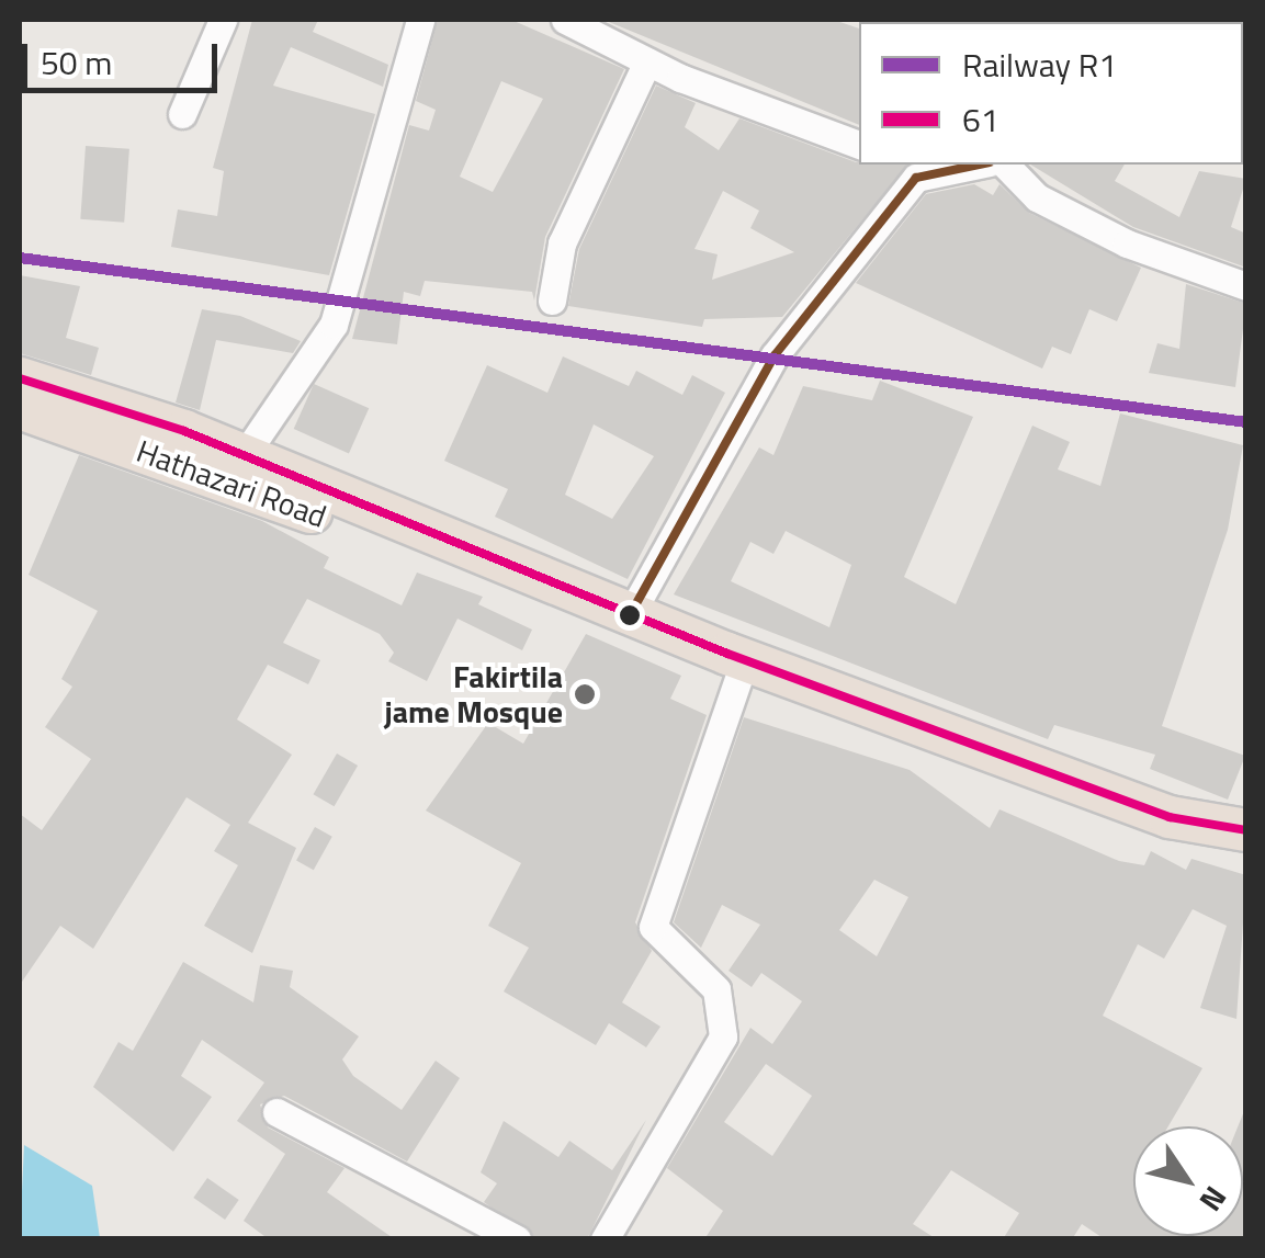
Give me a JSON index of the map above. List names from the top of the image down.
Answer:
{
  "streets": {
    "highway": ["Hathazari Road"]
  },
  "places": ["Fakirtila jame Mosque"],
  "lines": ["rail line R1", "transit line 61"],
  "legend": ["Railway R1", "61"],
  "scale_bar": "50 m",
  "north": "bottom right"
}
